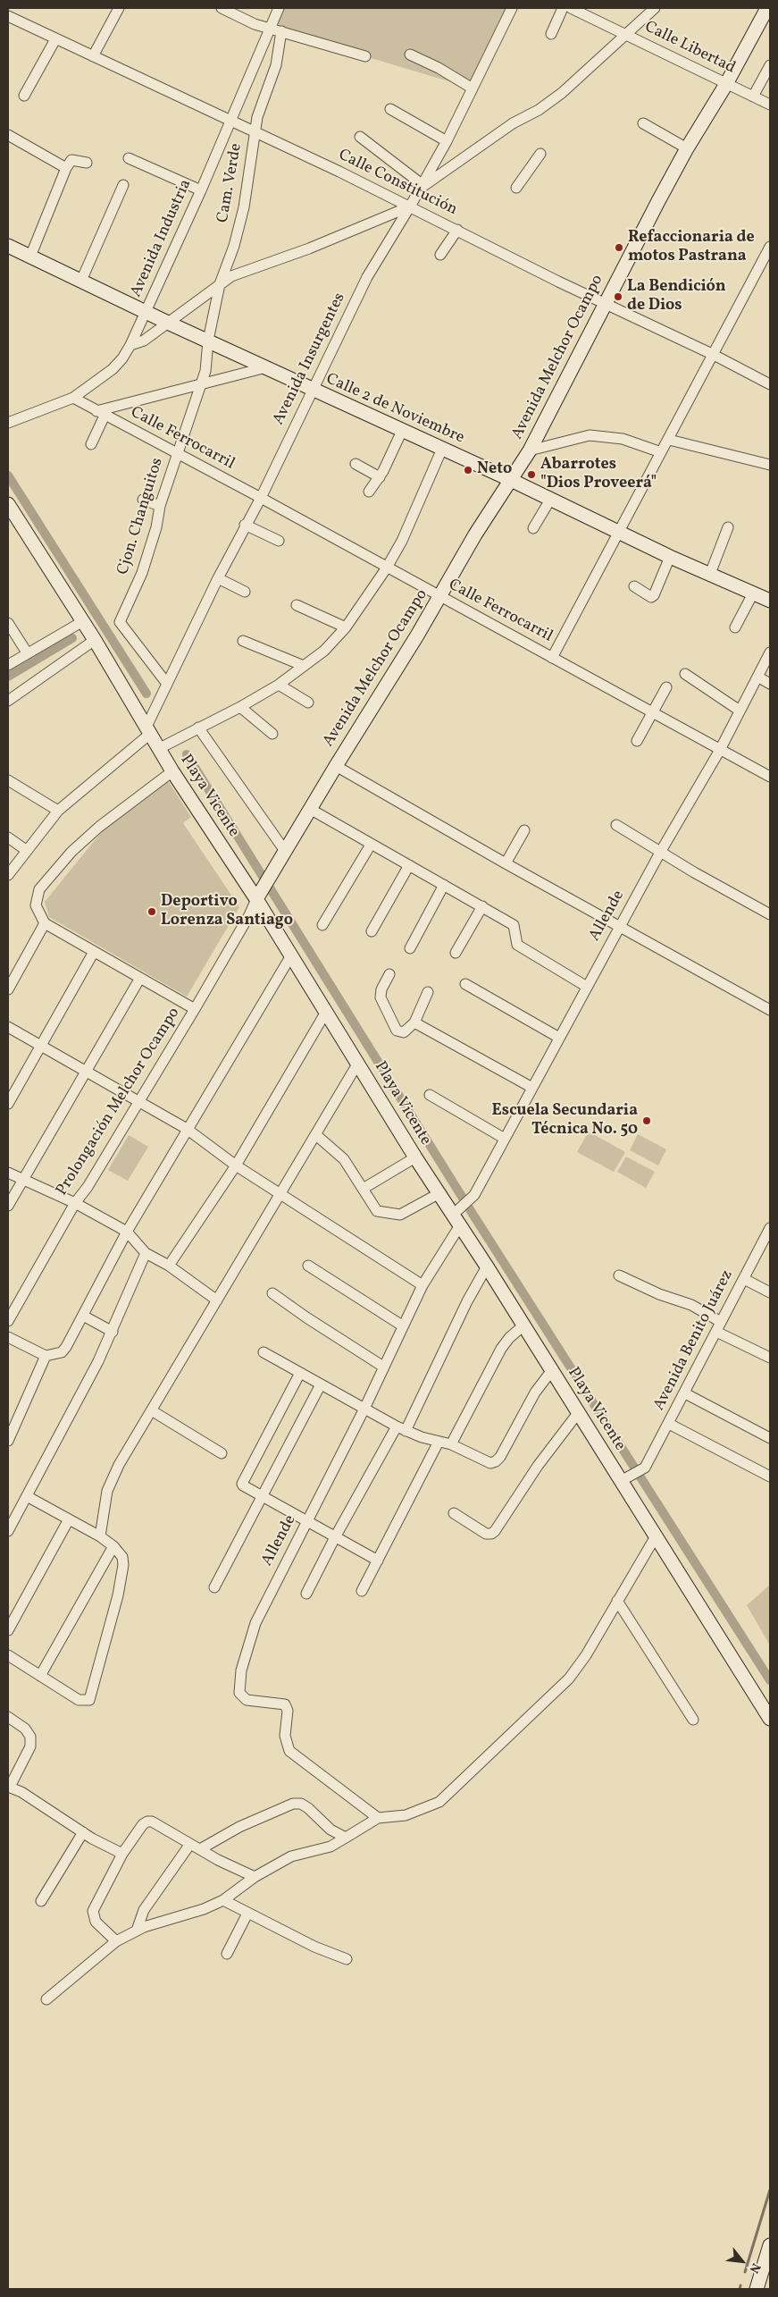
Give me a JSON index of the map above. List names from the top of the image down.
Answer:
{
  "streets": {
    "main road": ["Avenida Melchor Ocampo", "Calle 2 de Noviembre", "Playa Vicente"],
    "street": [
      "Calle Libertad",
      "Cam. Verde",
      "Calle Constitución",
      "Avenida Industria",
      "Avenida Insurgentes",
      "Calle Ferrocarril",
      "Cjon. Changuitos",
      "Allende",
      "Prolongación Melchor Ocampo",
      "Avenida Benito Juárez"
    ]
  },
  "crossings": [
    ["Calle Libertad", "Avenida Melchor Ocampo"],
    ["Cam. Verde", "Calle Constitución"],
    ["Cam. Verde", "Calle 2 de Noviembre"],
    ["Cam. Verde", "Cjon. Changuitos"],
    ["Calle Constitución", "Avenida Industria"],
    ["Calle Constitución", "Avenida Melchor Ocampo"],
    ["Calle Constitución", "Avenida Insurgentes"],
    ["Avenida Industria", "Calle 2 de Noviembre"],
    ["Avenida Industria", "Calle Ferrocarril"],
    ["Avenida Melchor Ocampo", "Calle 2 de Noviembre"],
    ["Avenida Melchor Ocampo", "Calle Ferrocarril"],
    ["Avenida Melchor Ocampo", "Playa Vicente"],
    ["Avenida Melchor Ocampo", "Prolongación Melchor Ocampo"],
    ["Avenida Insurgentes", "Calle 2 de Noviembre"],
    ["Avenida Insurgentes", "Calle Ferrocarril"],
    ["Avenida Insurgentes", "Cjon. Changuitos"],
    ["Avenida Insurgentes", "Playa Vicente"],
    ["Calle 2 de Noviembre", "Cjon. Changuitos"],
    ["Calle Ferrocarril", "Cjon. Changuitos"],
    ["Calle Ferrocarril", "Allende"],
    ["Playa Vicente", "Allende"],
    ["Playa Vicente", "Prolongación Melchor Ocampo"],
    ["Playa Vicente", "Avenida Benito Juárez"]
  ],
  "places": [
    "Refaccionaria de motos Pastrana",
    "La Bendición de Dios",
    "Neto",
    "Abarrotes \"Dios Proveerá\"",
    "Deportivo Lorenza Santiago",
    "Escuela Secundaria Técnica No. 50"
  ],
  "north": "bottom right"
}
